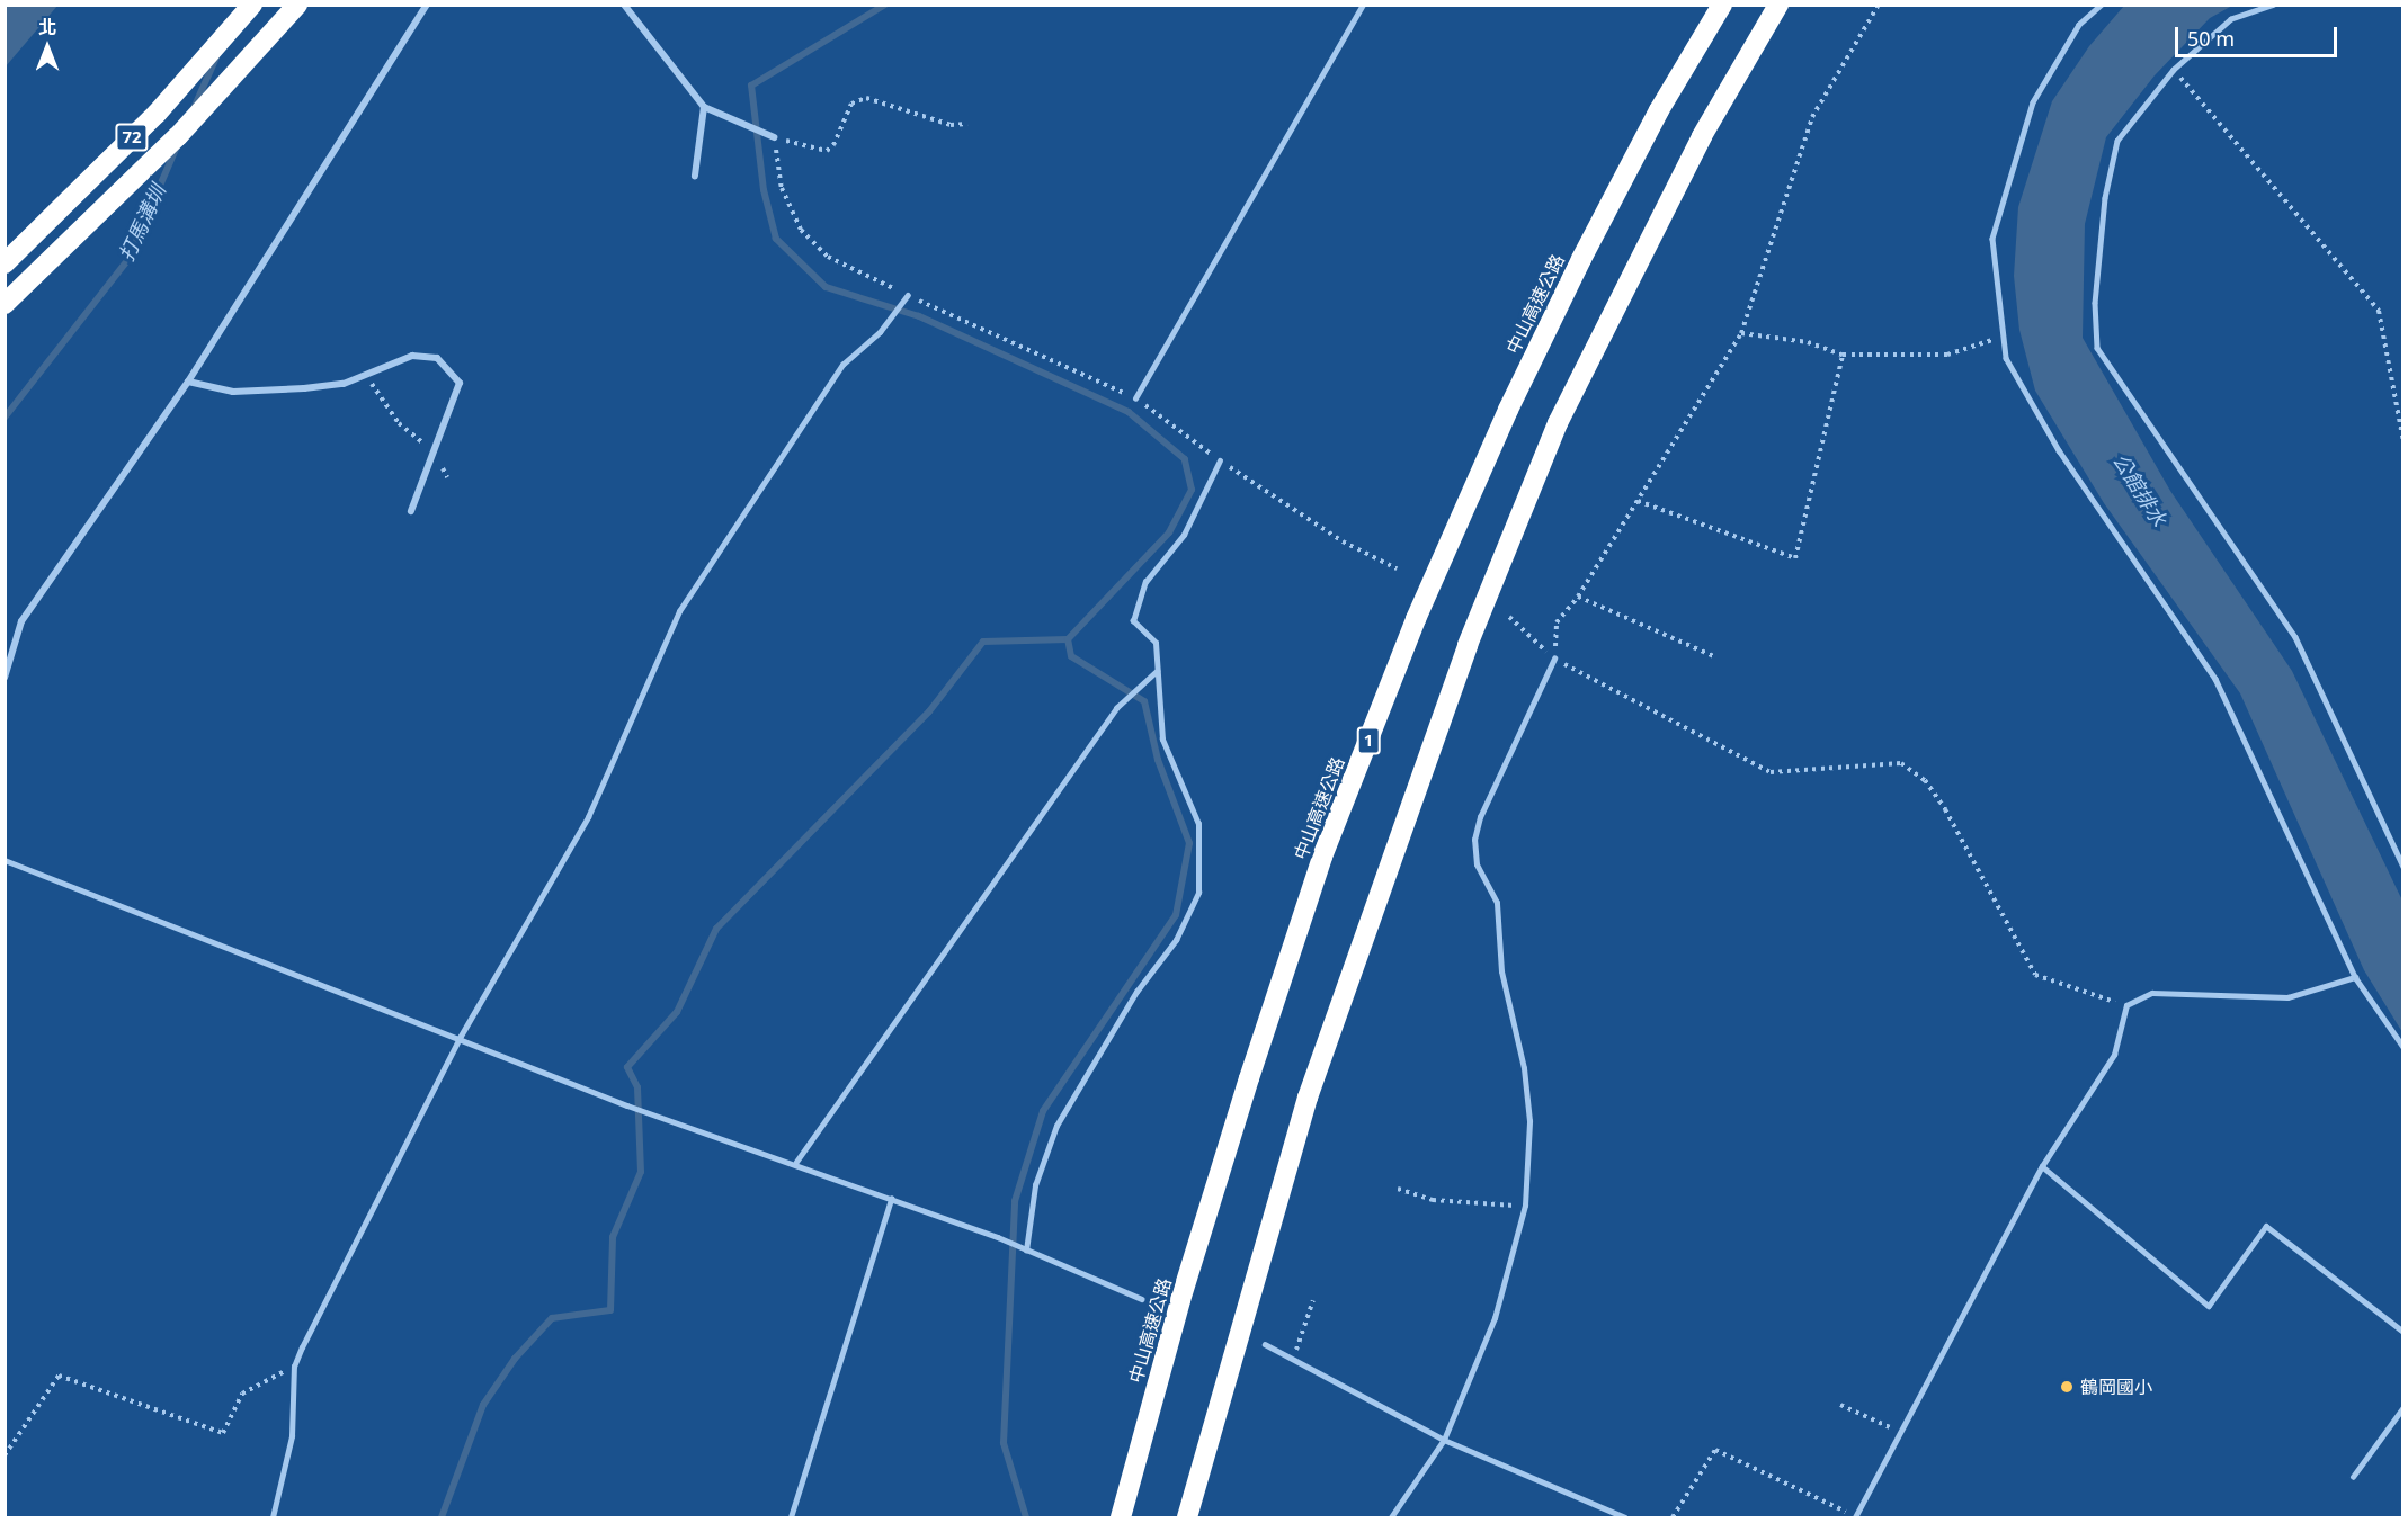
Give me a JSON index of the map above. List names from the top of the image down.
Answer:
{
  "streets": {
    "highway": ["72", "中山高速公路", "1"]
  },
  "water": ["打馬溝圳", "公館排水"],
  "places": ["鶴岡國小"],
  "scale_bar": "50 m",
  "north": "top"
}
